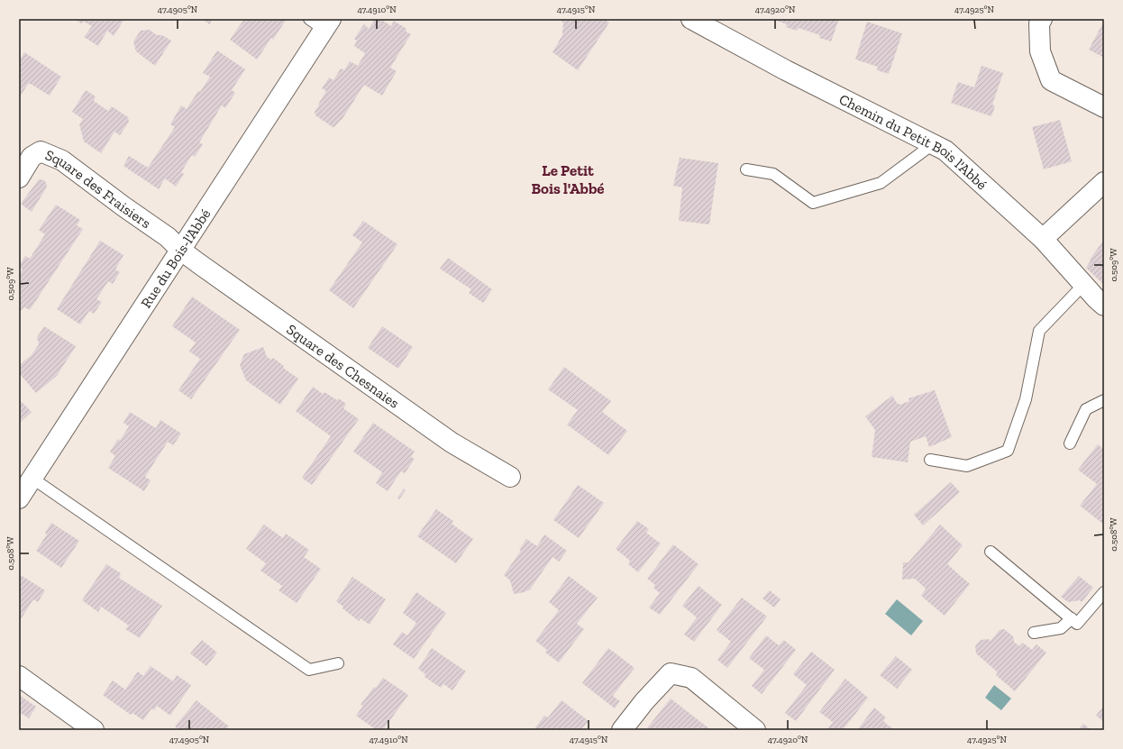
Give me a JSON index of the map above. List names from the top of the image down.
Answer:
{
  "streets": {
    "street": [
      "Chemin du Petit Bois l'Abbé",
      "Square des Fraisiers",
      "Rue du Bois-l'Abbé",
      "Square des Chesnaies"
    ]
  },
  "crossings": [
    ["Square des Fraisiers", "Rue du Bois-l'Abbé"],
    ["Square des Fraisiers", "Square des Chesnaies"],
    ["Rue du Bois-l'Abbé", "Square des Chesnaies"]
  ],
  "districts": ["Le Petit Bois l'Abbé"],
  "coordinates": [
    "47.4905°N",
    "47.4910°N",
    "47.4915°N",
    "47.4920°N",
    "47.4925°N",
    "0.509°W",
    "0.508°W"
  ]
}
